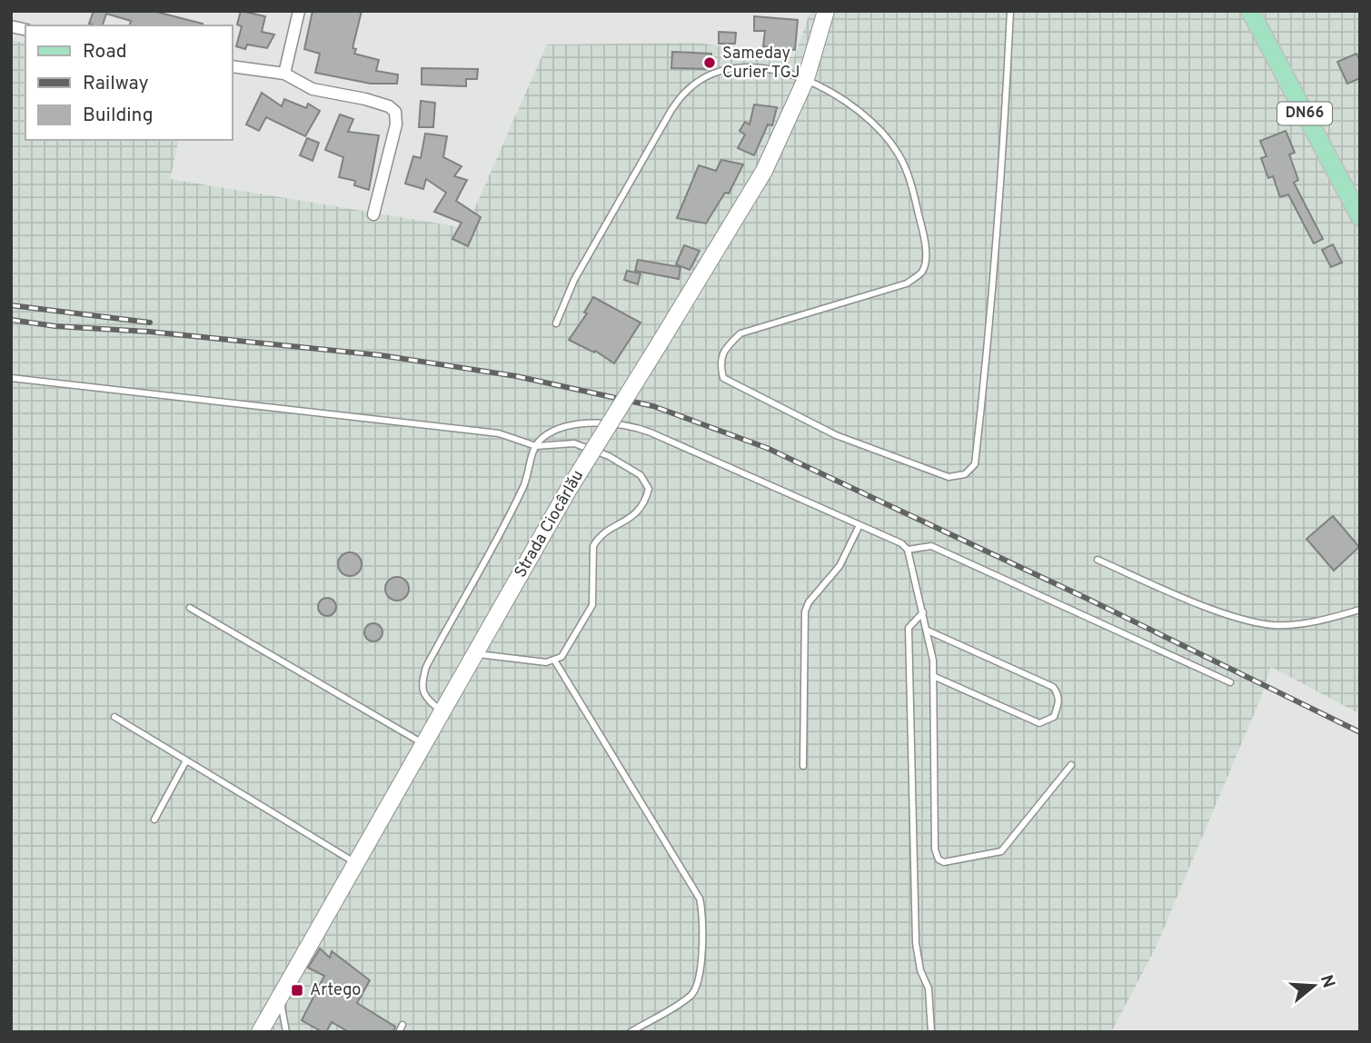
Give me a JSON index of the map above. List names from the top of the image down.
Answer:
{
  "streets": {
    "main road": ["DN66", "Strada Ciocârlău"]
  },
  "places": {
    "other": ["Sameday Curier TGJ"],
    "transit": ["Artego"]
  },
  "legend": ["Road", "Railway", "Building"],
  "north": "right"
}
